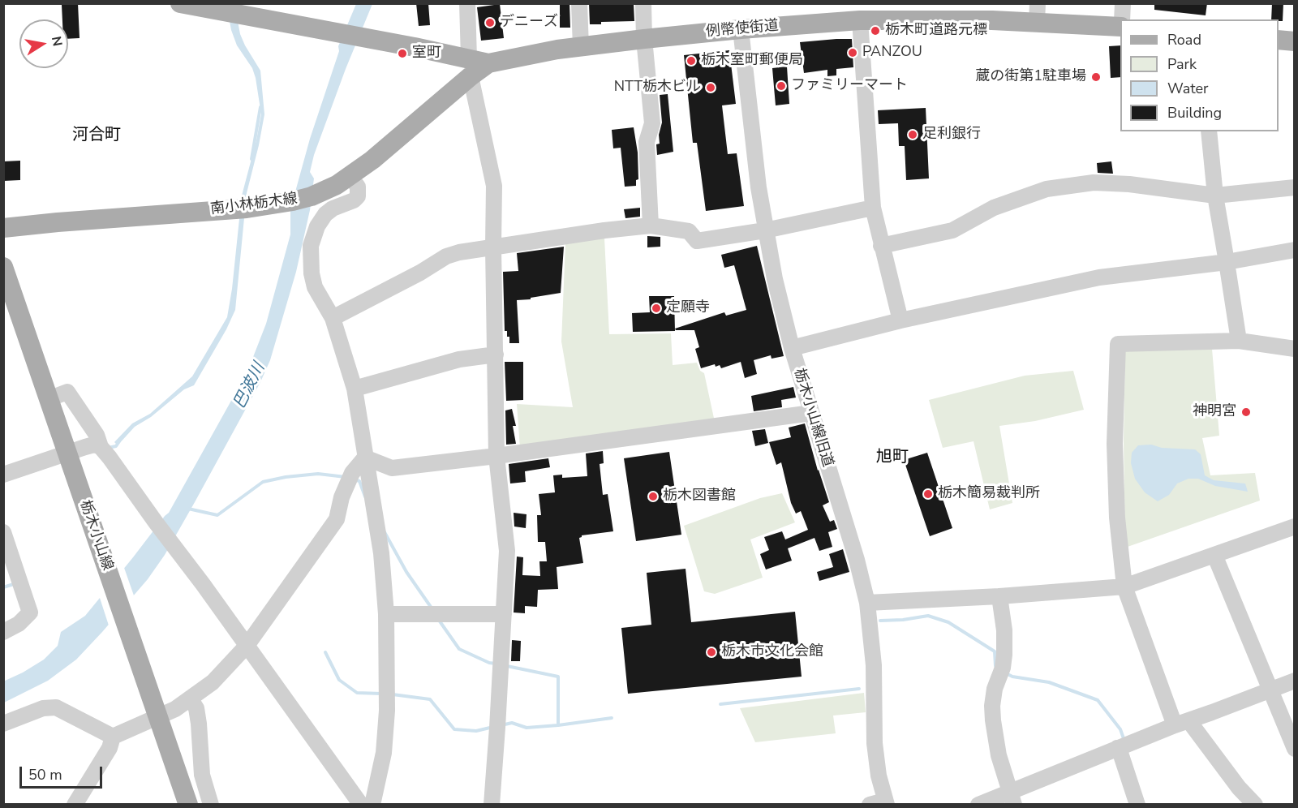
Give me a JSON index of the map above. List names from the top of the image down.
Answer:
{
  "streets": {
    "main road": ["例幣使街道", "南小林栃木線", "栃木小山線"],
    "street": ["栃木小山線旧道"]
  },
  "crossings": [
    ["例幣使街道", "南小林栃木線"],
    ["例幣使街道", "栃木小山線旧道"]
  ],
  "districts": ["河合町", "旭町"],
  "water": ["巴波川"],
  "places": [
    "デニーズ",
    "栃木町道路元標",
    "PANZOU",
    "室町",
    "栃木室町郵便局",
    "蔵の街第1駐車場",
    "ファミリーマート",
    "NTT栃木ビル",
    "足利銀行",
    "定願寺",
    "神明宮",
    "栃木簡易裁判所",
    "栃木図書館",
    "栃木市文化会館"
  ],
  "legend": [
    "Road",
    "Park",
    "Water",
    "Building"
  ],
  "scale_bar": "50 m",
  "north": "right"
}
